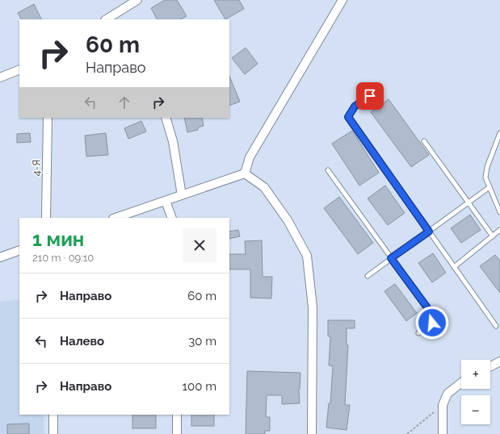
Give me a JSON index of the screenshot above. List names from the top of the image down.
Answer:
{
  "streets": {
    "street": ["4-Я"]
  },
  "page": {
    "turn": ["60 m", "Направо"],
    "heading": ["1 мин", "210 m · 09:10"],
    "list": [
      {
        "name": "Направо",
        "value": "60 m"
      },
      {
        "name": "Налево",
        "value": "30 m"
      },
      {
        "name": "Направо",
        "value": "100 m"
      }
    ],
    "map_buttons": ["+", "−"]
  }
}
